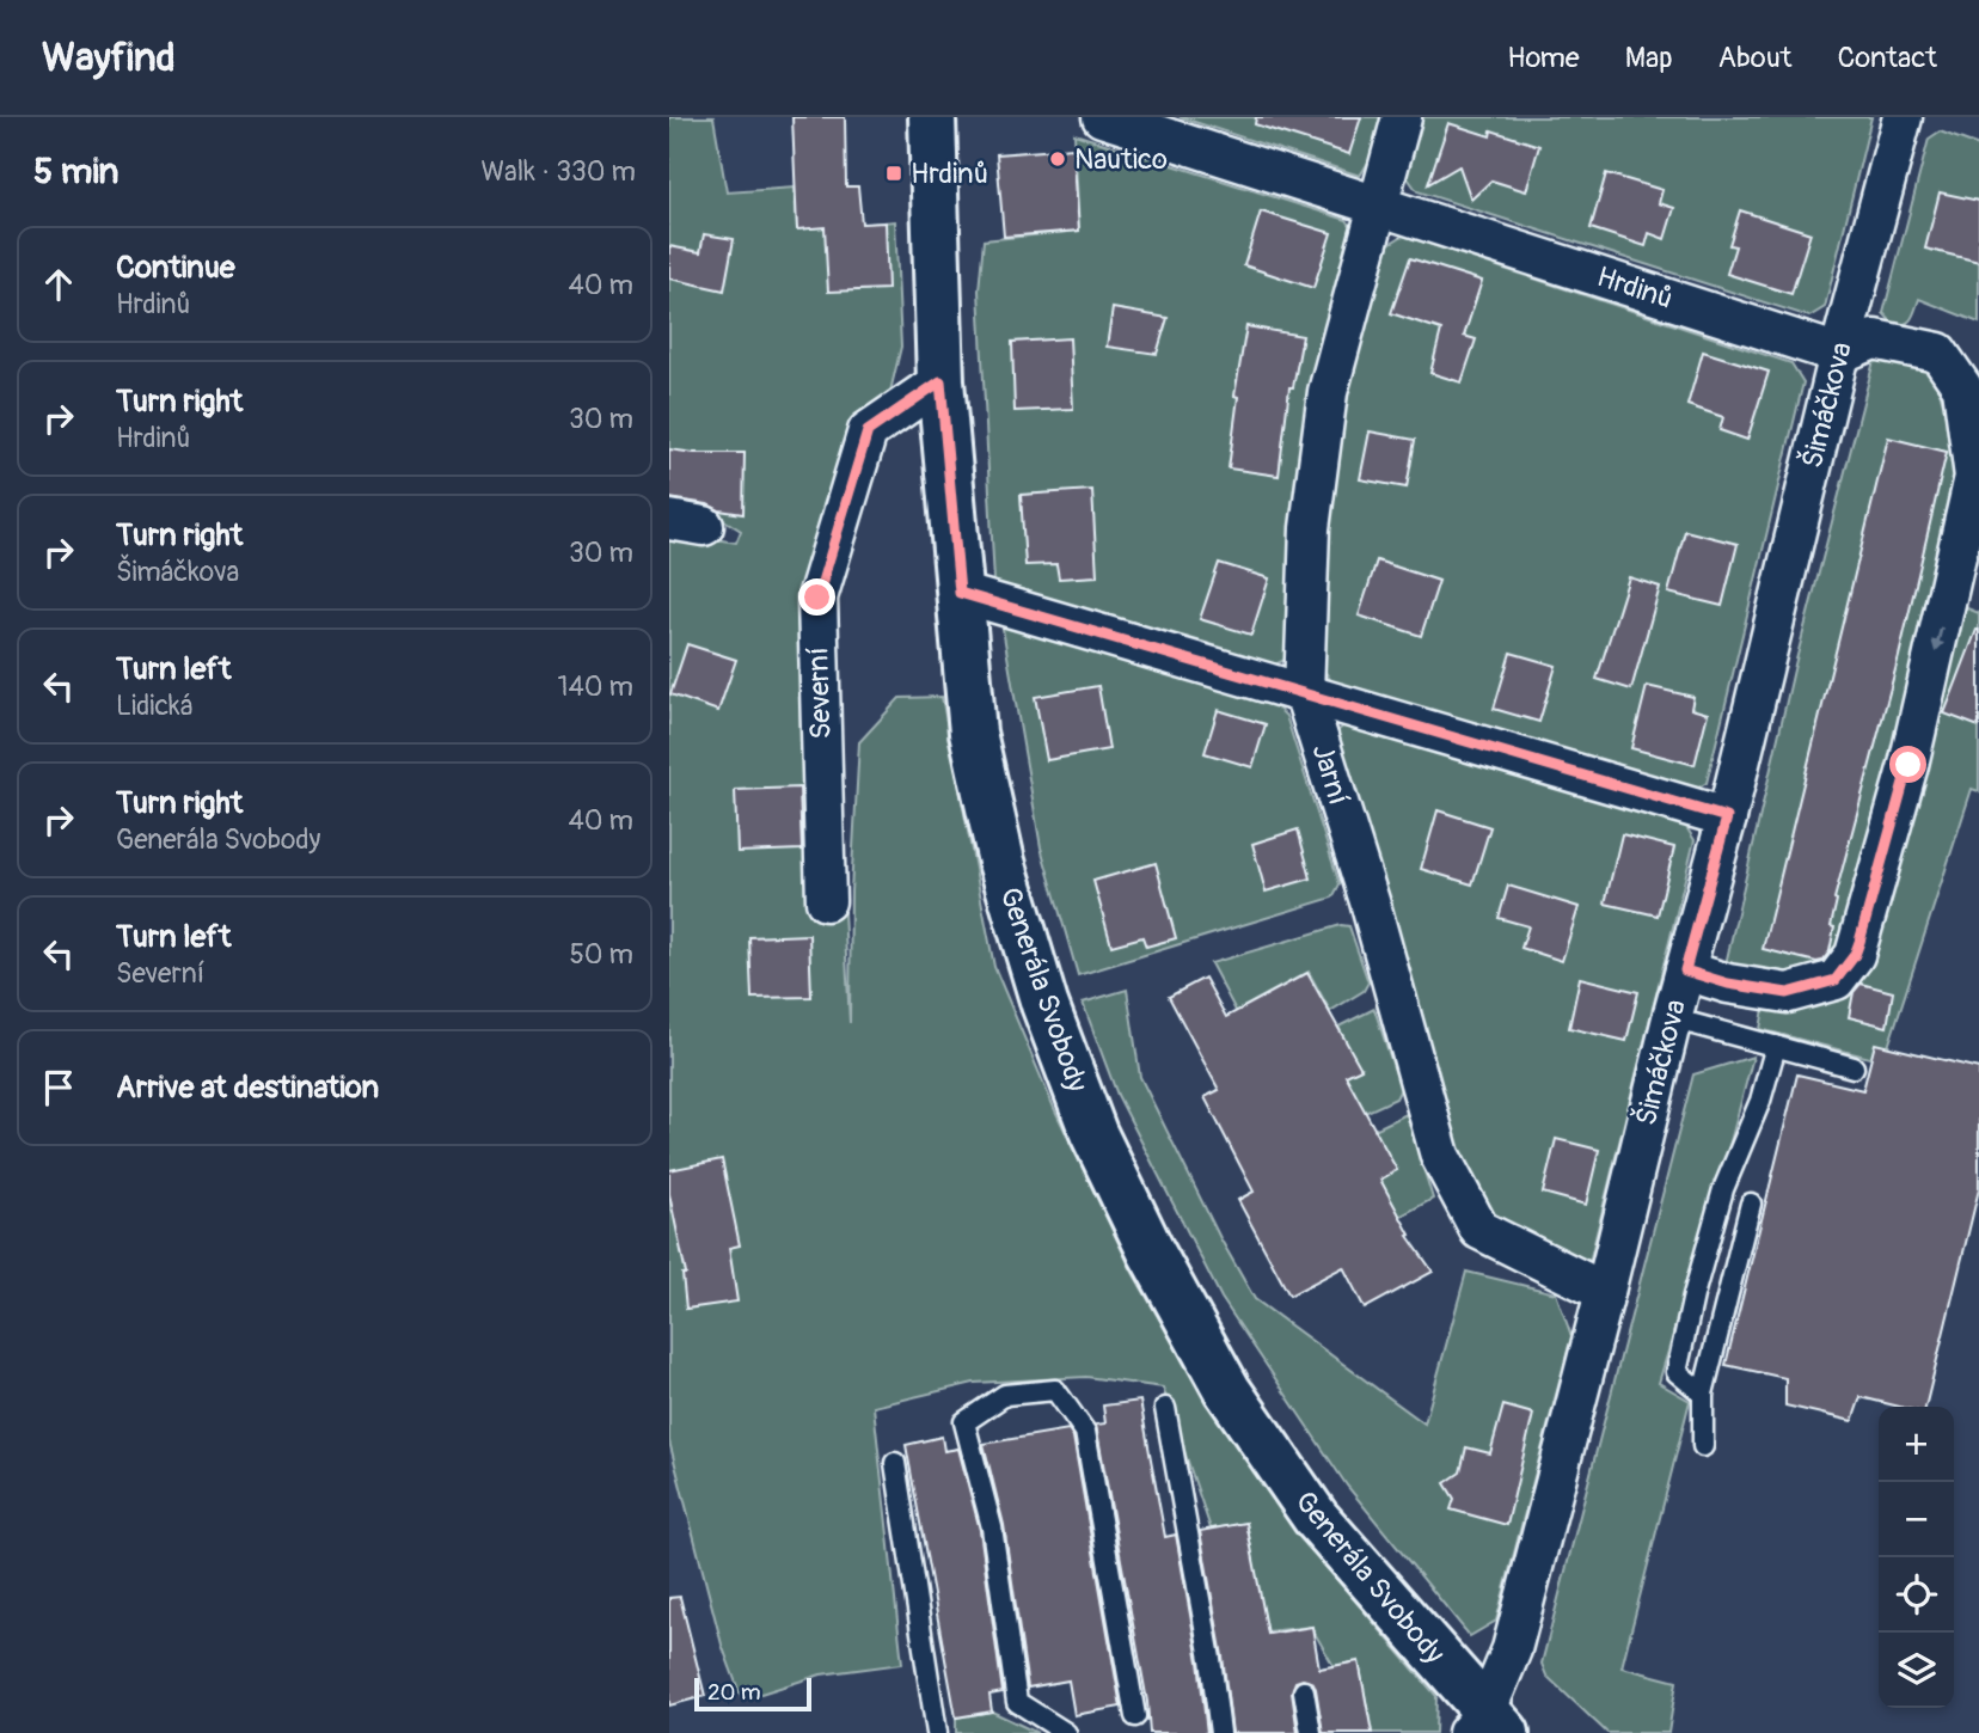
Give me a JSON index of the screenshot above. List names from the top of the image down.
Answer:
{
  "streets": {
    "main road": ["Generála Svobody"],
    "street": [
      "Hrdinů",
      "Šimáčkova",
      "Severní",
      "Jarní"
    ]
  },
  "crossings": [
    ["Hrdinů", "Šimáčkova"],
    ["Hrdinů", "Jarní"],
    ["Šimáčkova", "Jarní"],
    ["Šimáčkova", "Generála Svobody"],
    ["Severní", "Generála Svobody"]
  ],
  "places": {
    "other": ["Nautico"],
    "transit": ["Hrdinů"]
  },
  "scale_bar": "20 m",
  "page": {
    "header": "Wayfind",
    "nav": [
      "Home",
      "Map",
      "About",
      "Contact"
    ],
    "heading": ["5 min", "Walk · 330 m"],
    "list": [
      ["Continue", "Hrdinů", "40 m"],
      ["Turn right", "Hrdinů", "30 m"],
      ["Turn right", "Šimáčkova", "30 m"],
      ["Turn left", "Lidická", "140 m"],
      ["Turn right", "Generála Svobody", "40 m"],
      ["Turn left", "Severní", "50 m"],
      "Arrive at destination"
    ],
    "map_buttons": ["+", "−"],
    "scale": "20 m"
  }
}
